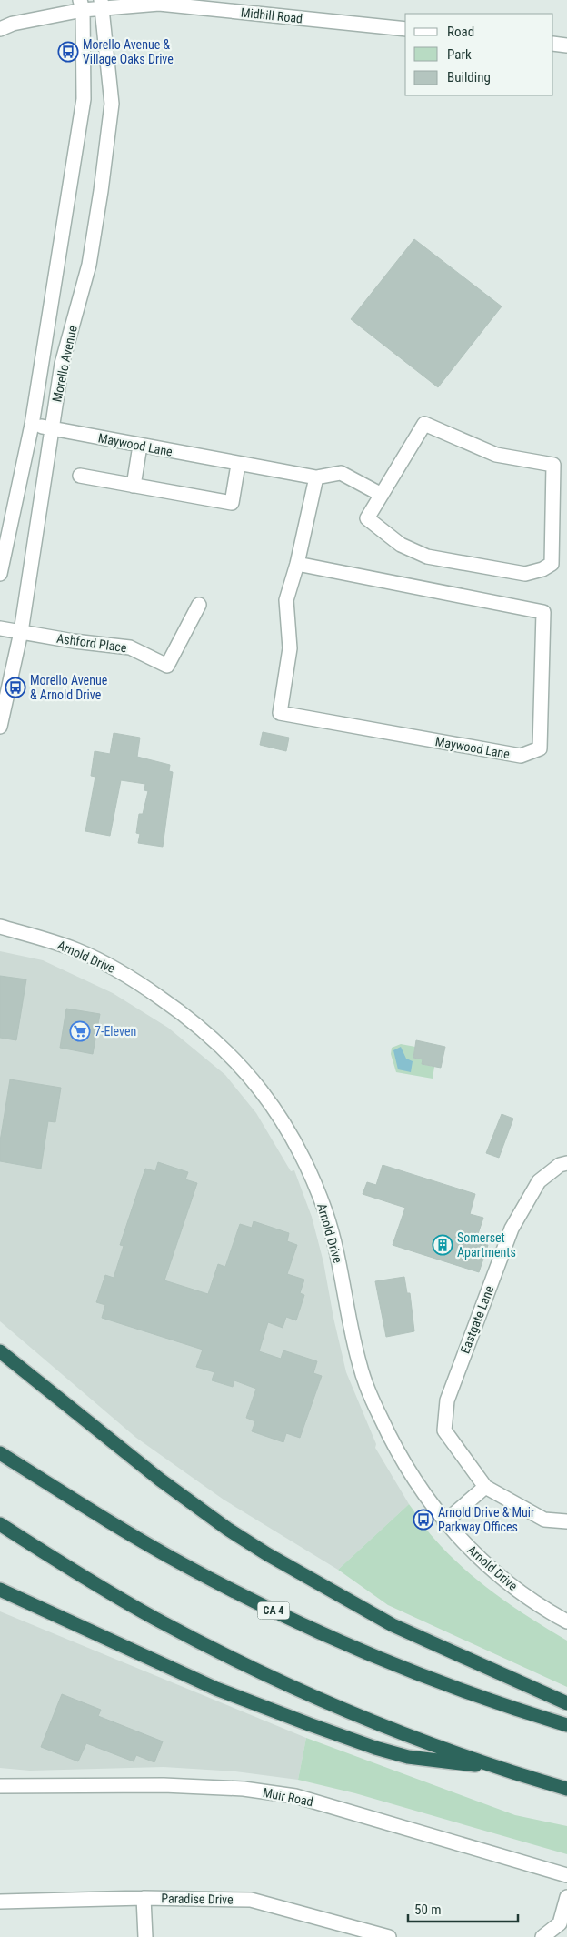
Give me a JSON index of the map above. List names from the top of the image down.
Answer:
{
  "streets": {
    "highway": ["CA 4"],
    "street": [
      "Midhill Road",
      "Morello Avenue",
      "Maywood Lane",
      "Ashford Place",
      "Arnold Drive",
      "Eastgate Lane",
      "Muir Road",
      "Paradise Drive"
    ]
  },
  "crossings": [
    ["Midhill Road", "Morello Avenue"],
    ["Morello Avenue", "Maywood Lane"],
    ["Morello Avenue", "Ashford Place"]
  ],
  "places": {
    "bus stop": ["Morello Avenue & Village Oaks Drive", "Morello Avenue & Arnold Drive", "Arnold Drive & Muir Parkway Offices"],
    "supermarket": ["7-Eleven"],
    "building": ["Somerset Apartments"]
  },
  "legend": ["Road", "Park", "Building"],
  "scale_bar": "50 m"
}
